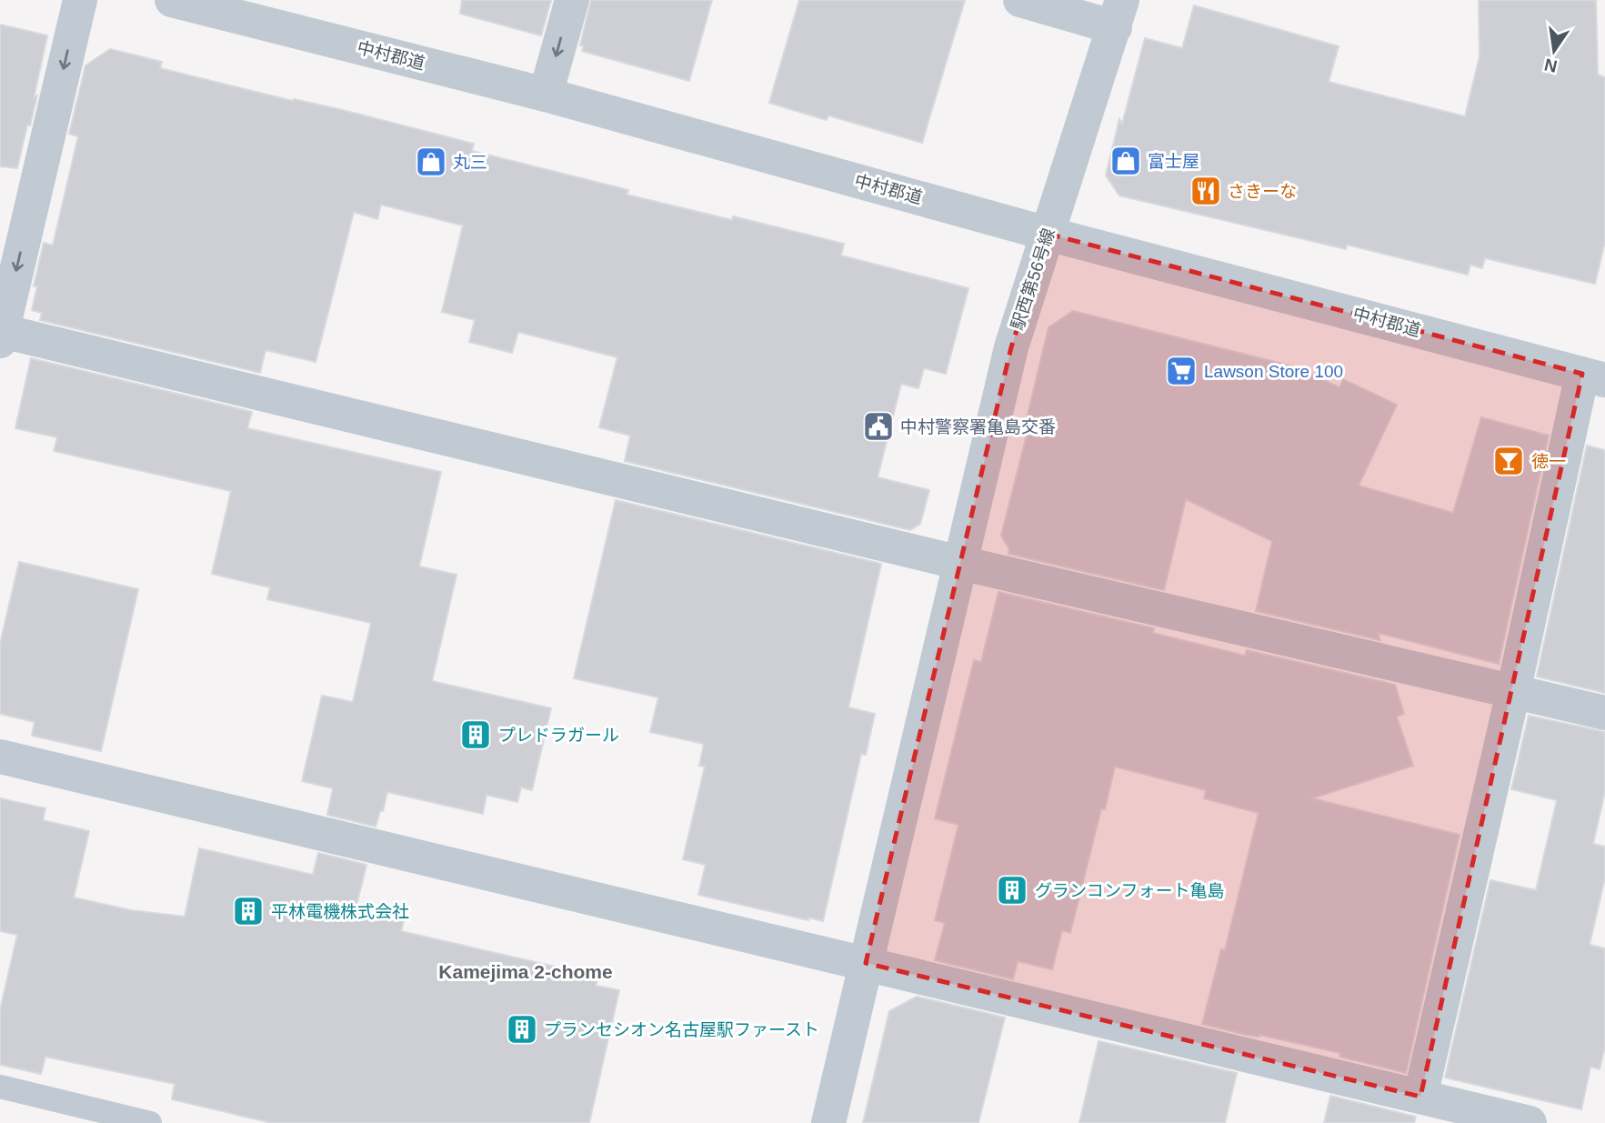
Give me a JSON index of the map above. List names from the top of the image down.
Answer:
{
  "streets": {
    "street": ["中村郡道", "駅西第56号線"]
  },
  "crossings": [
    ["中村郡道", "駅西第56号線"]
  ],
  "districts": ["Kamejima 2-chome"],
  "places": {
    "shop": ["富士屋", "丸三"],
    "restaurant": ["さきーな"],
    "supermarket": ["Lawson Store 100"],
    "public building": ["中村警察署亀島交番"],
    "bar": ["徳一"],
    "building": [
      "プレドラガール",
      "グランコンフォート亀島",
      "平林電機株式会社",
      "プランセシオン名古屋駅ファースト"
    ]
  },
  "north": "bottom"
}
